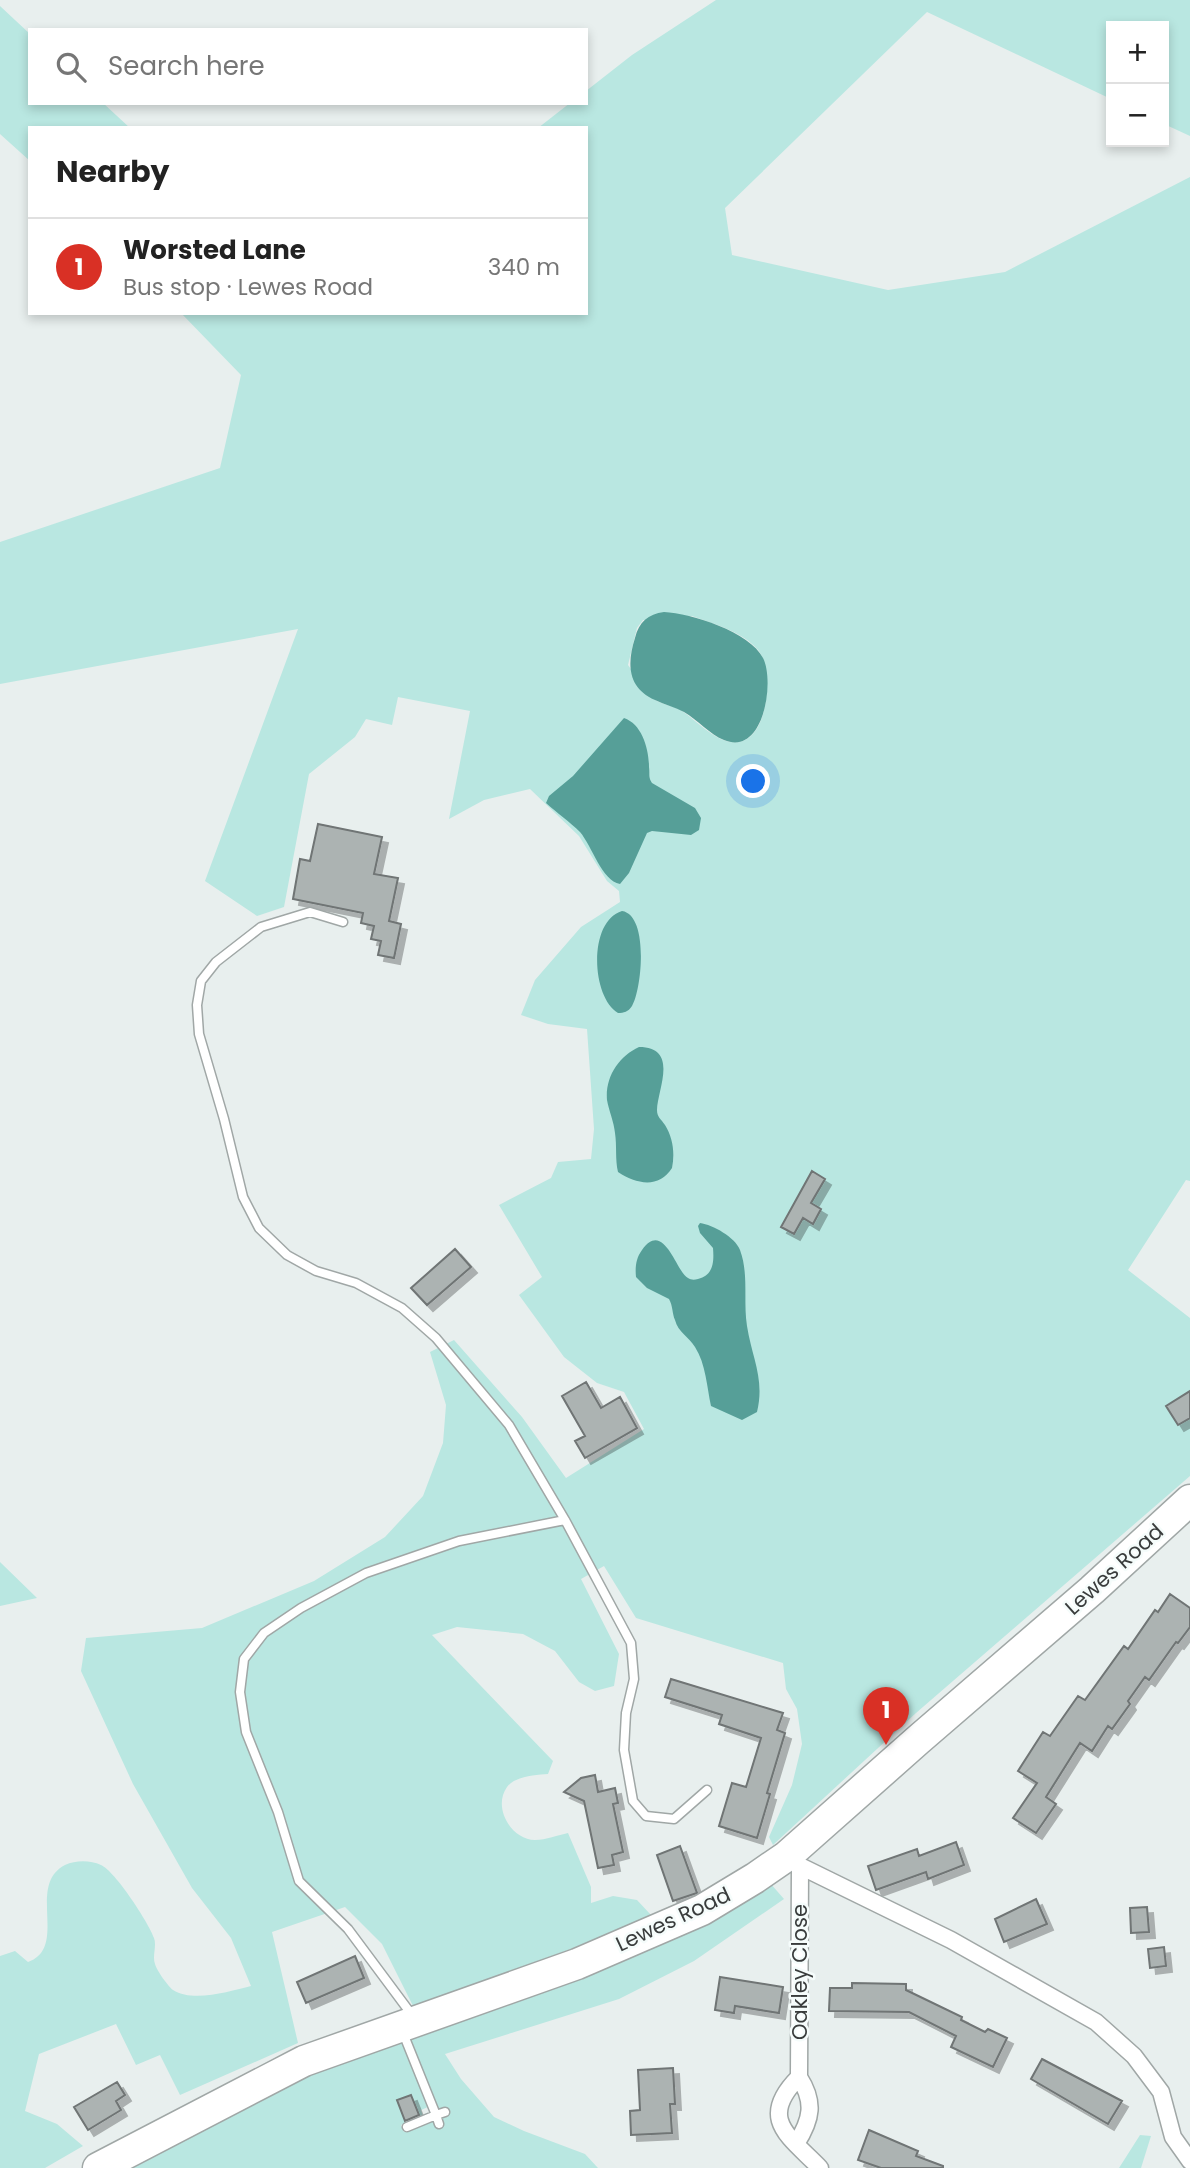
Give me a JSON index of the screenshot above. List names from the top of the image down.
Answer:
{
  "streets": {
    "highway": ["Lewes Road"],
    "street": ["Oakley Close"]
  },
  "crossings": [
    ["Lewes Road", "Oakley Close"]
  ],
  "page": {
    "map_buttons": ["+", "−"],
    "search": "Search here",
    "heading": "Nearby",
    "list": [
      {
        "mark": "1",
        "name": "Worsted Lane",
        "note": "Bus stop · Lewes Road",
        "value": "340 m"
      }
    ],
    "pins": "1"
  }
}
